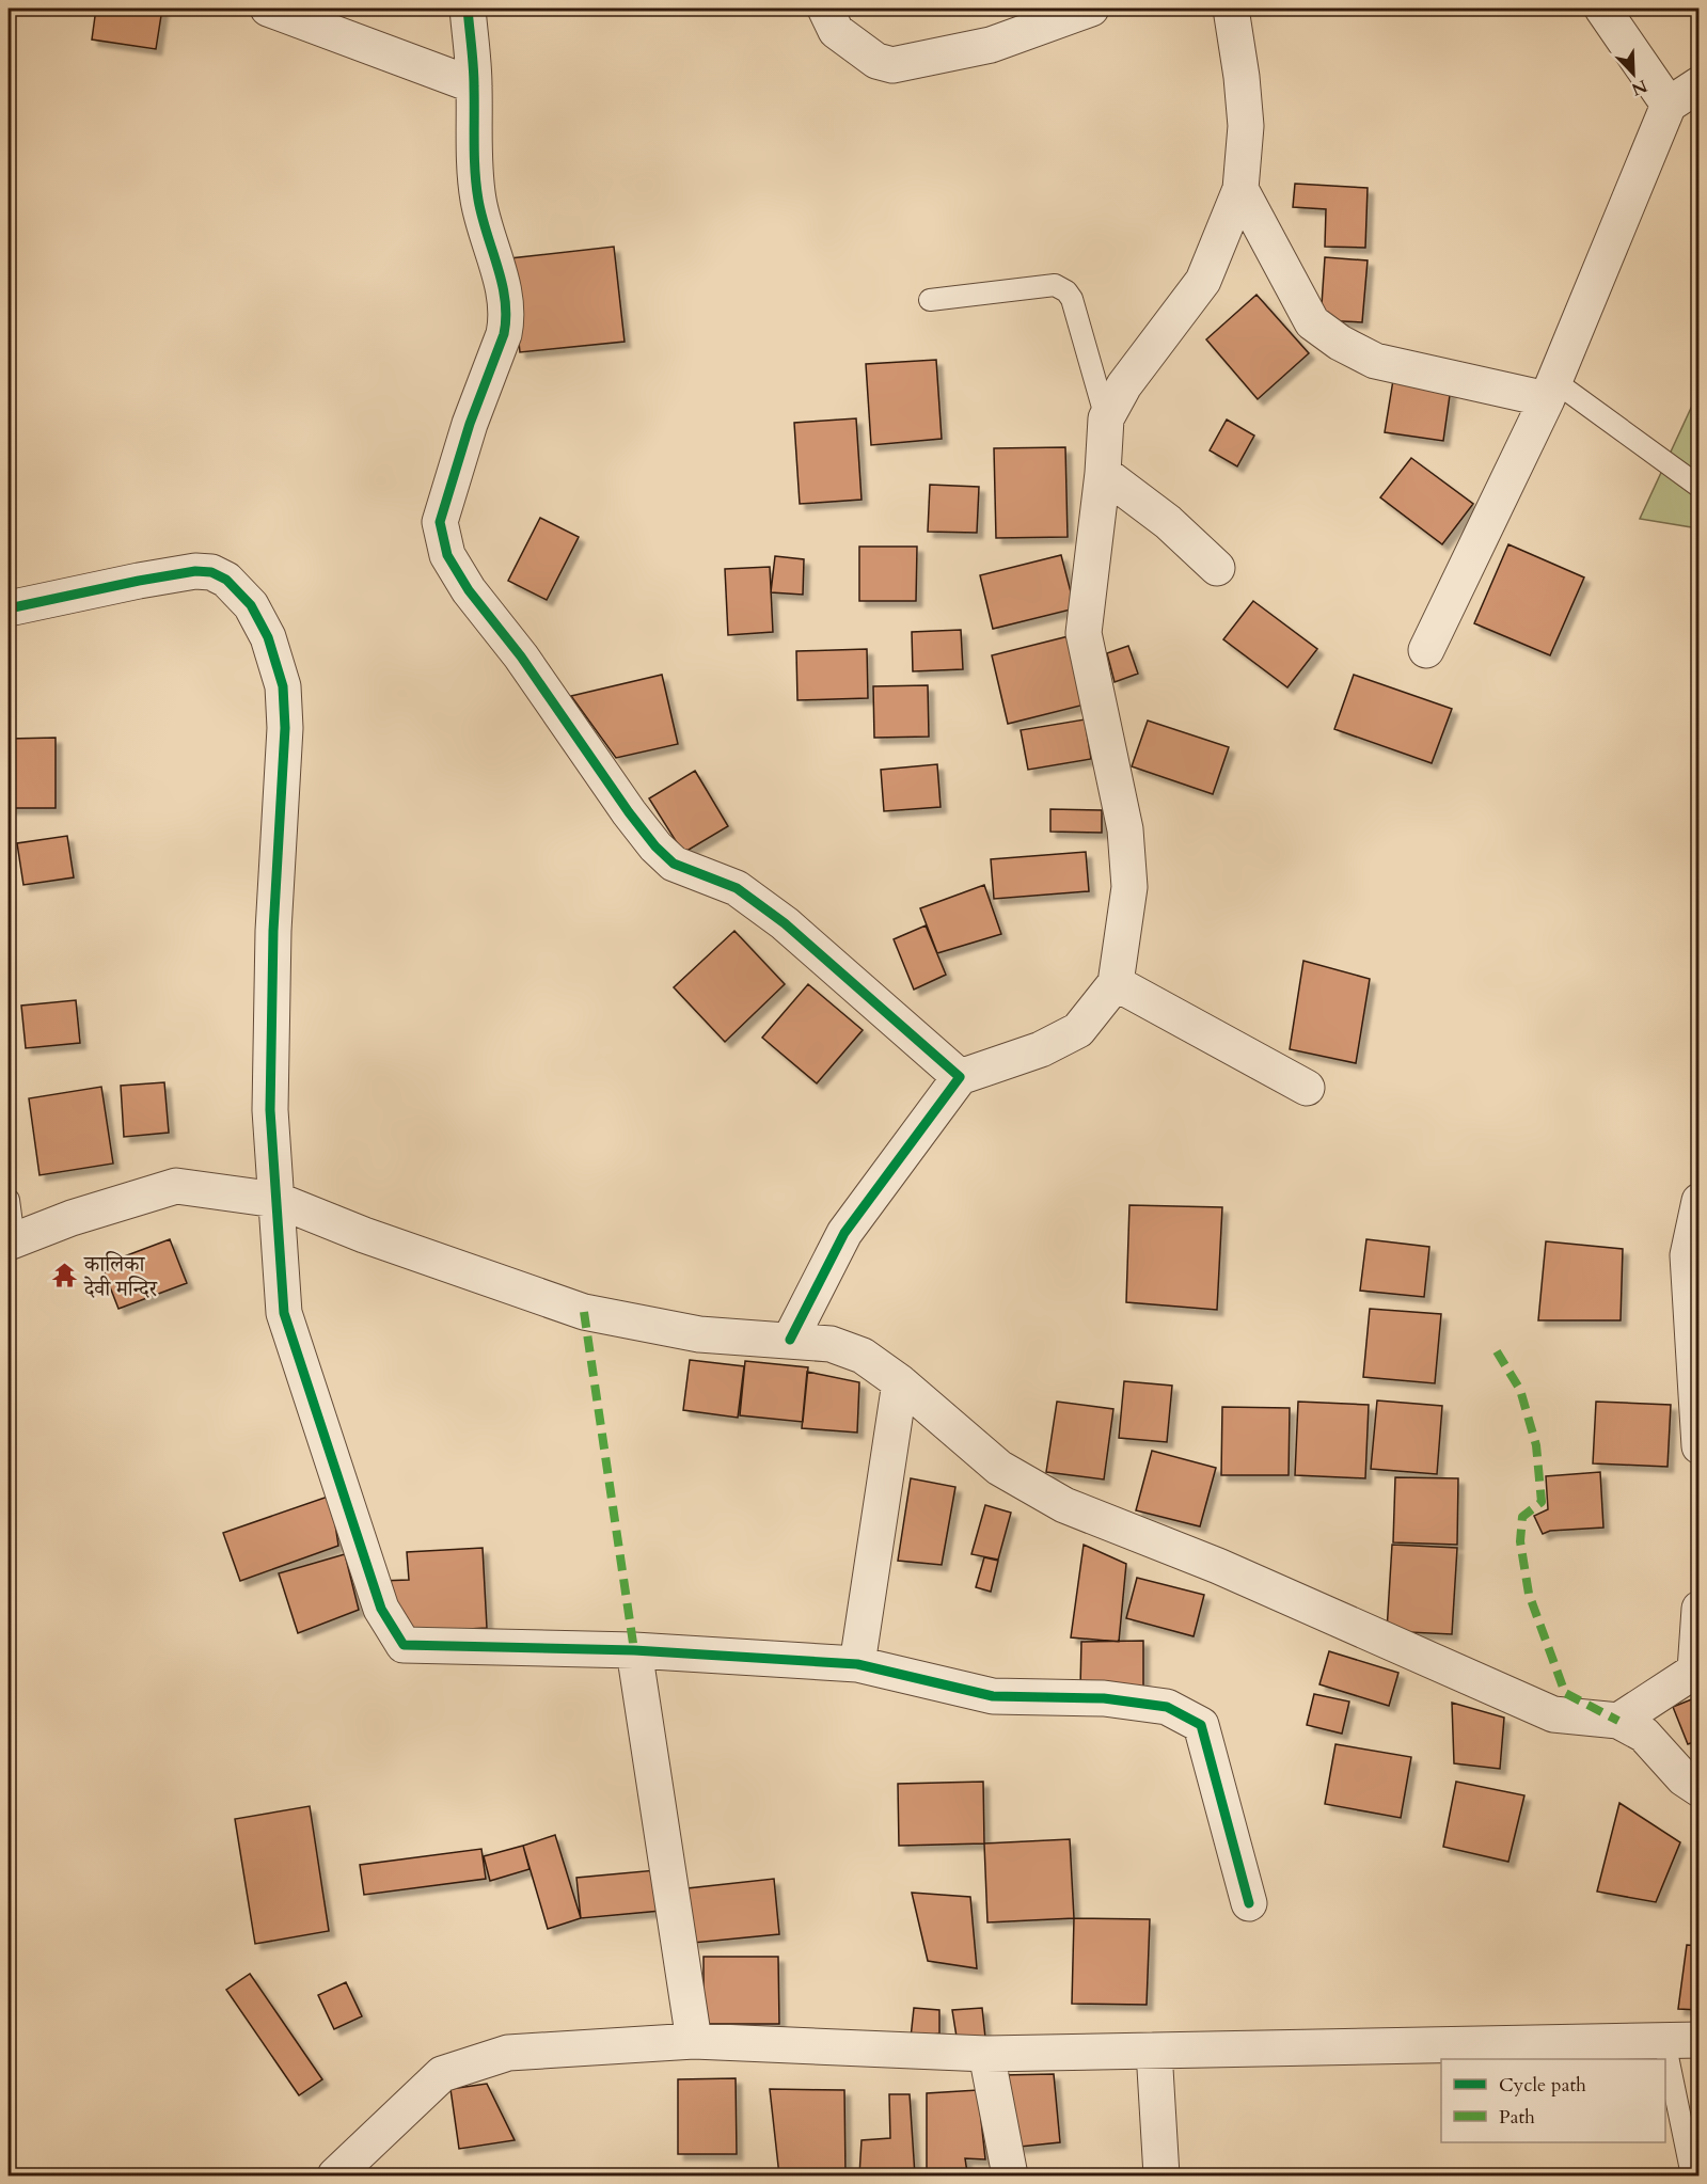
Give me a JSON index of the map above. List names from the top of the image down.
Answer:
{
  "places": {
    "temple": ["कालिका देवी मन्दिर"]
  },
  "legend": ["Cycle path", "Path"],
  "north": "bottom right"
}
